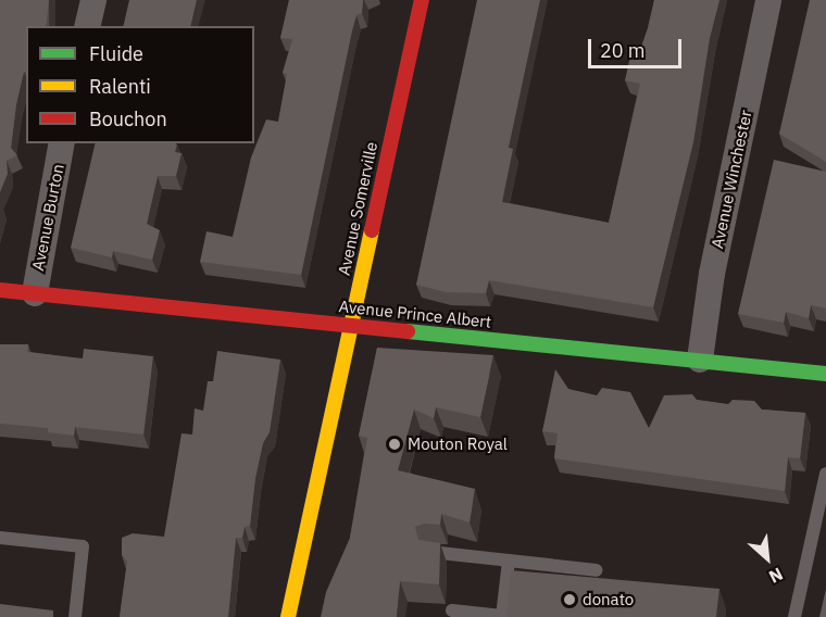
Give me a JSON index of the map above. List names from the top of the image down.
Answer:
{
  "streets": {
    "street": [
      "Avenue Winchester",
      "Avenue Somerville",
      "Avenue Burton",
      "Avenue Prince Albert"
    ]
  },
  "crossings": [
    ["Avenue Winchester", "Avenue Prince Albert"],
    ["Avenue Somerville", "Avenue Prince Albert"],
    ["Avenue Burton", "Avenue Prince Albert"]
  ],
  "places": ["Mouton Royal", "donato"],
  "legend": ["Fluide", "Ralenti", "Bouchon"],
  "scale_bar": "20 m",
  "north": "bottom right"
}
